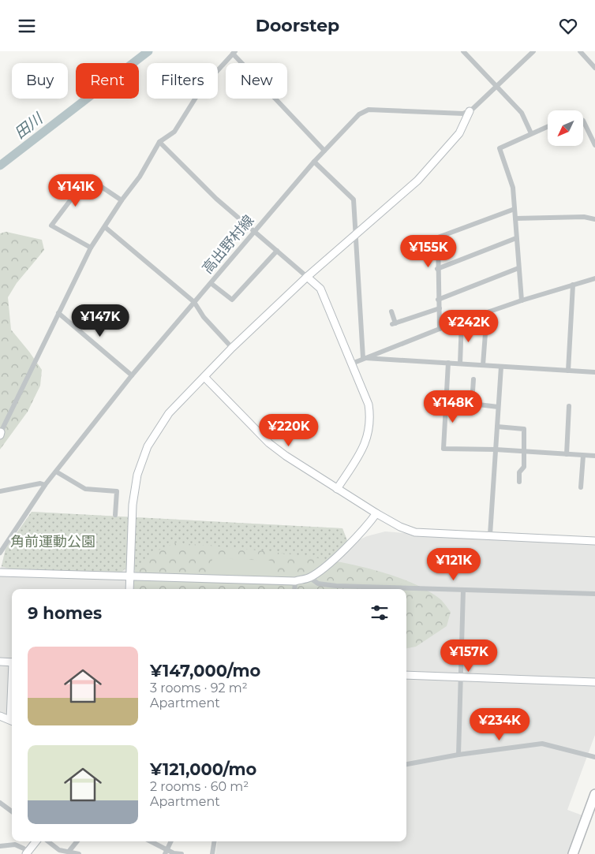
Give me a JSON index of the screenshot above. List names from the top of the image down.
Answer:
{
  "streets": {
    "street": ["高出野村線"]
  },
  "water": ["田川"],
  "parks": ["角前運動公園"],
  "north": "bottom left",
  "page": {
    "header": "Doorstep",
    "chip": [
      "Buy",
      "Rent",
      "Filters",
      "New"
    ],
    "price": [
      "¥141K",
      "¥155K",
      "¥147K",
      "¥242K",
      "¥148K",
      "¥220K",
      "¥121K",
      "¥157K",
      "¥234K"
    ],
    "heading": "9 homes",
    "list": [
      {
        "name": "¥147,000/mo",
        "note": "3 rooms · 92 m² · Apartment"
      },
      {
        "name": "¥121,000/mo",
        "note": "2 rooms · 60 m² · Apartment"
      }
    ]
  }
}
